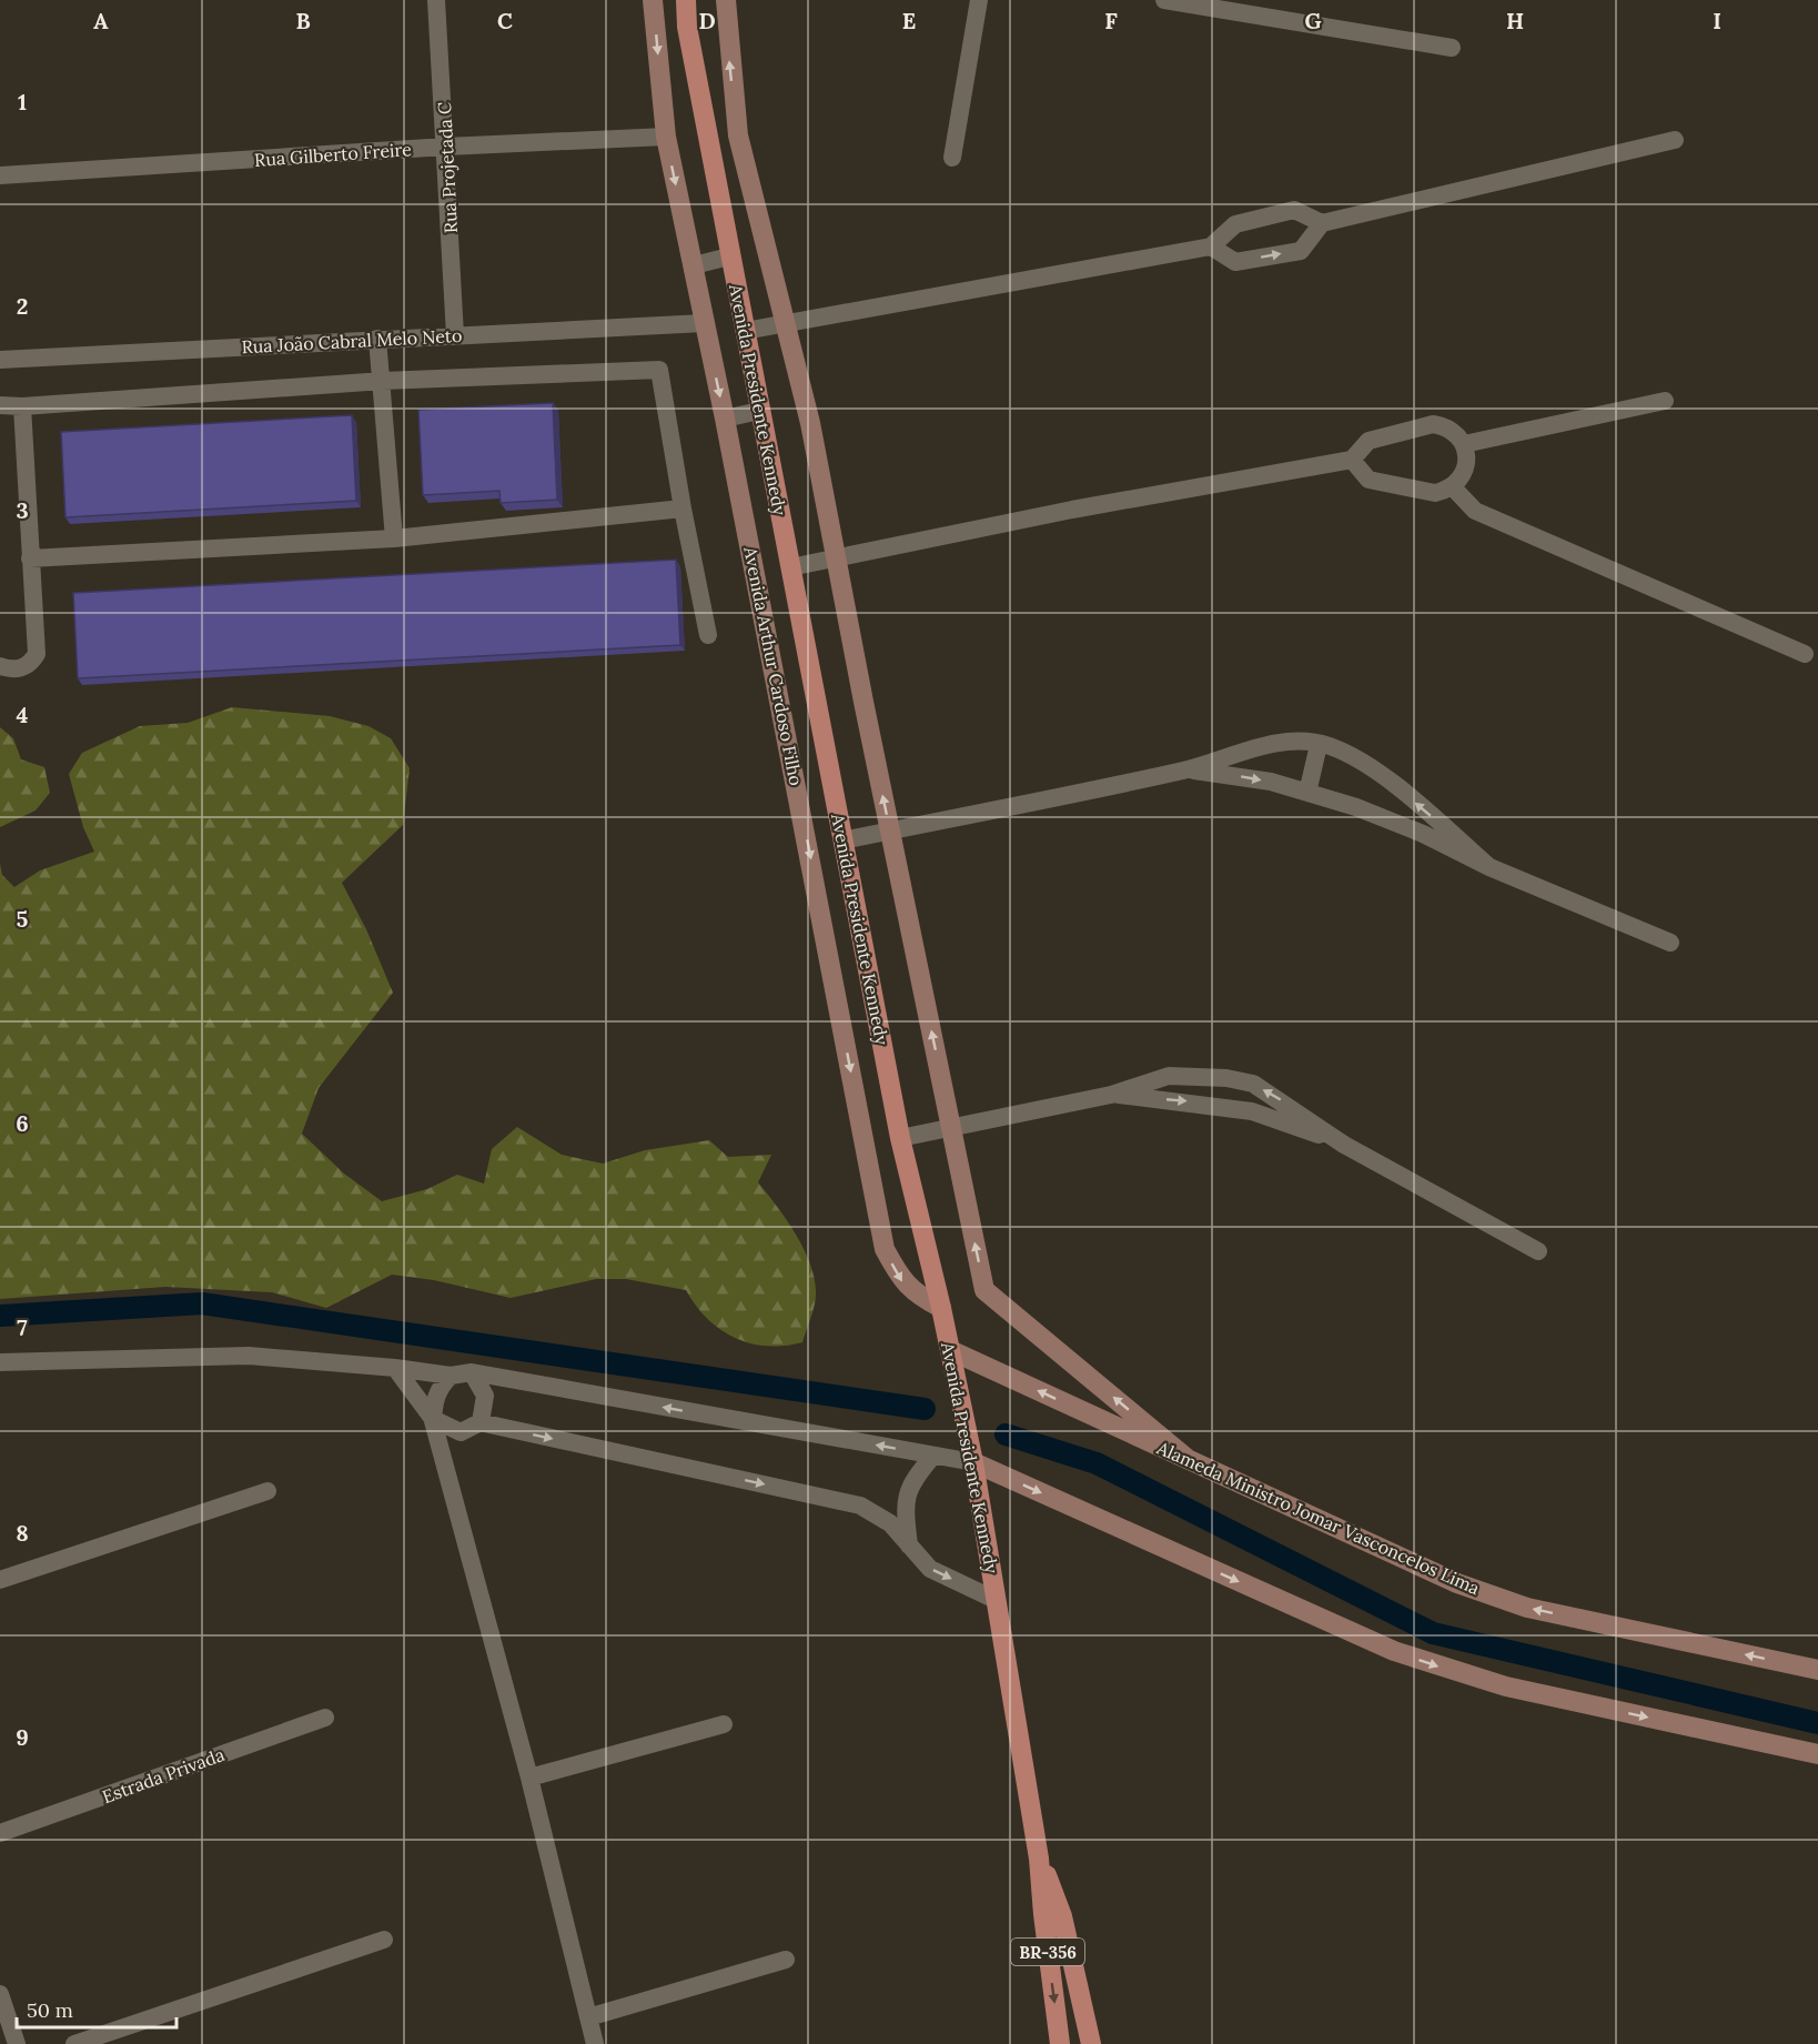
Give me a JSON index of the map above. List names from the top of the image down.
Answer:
{
  "streets": {
    "main road": [
      "Avenida Presidente Kennedy",
      "Avenida Arthur Cardoso Filho",
      "Alameda Ministro Jomar Vasconcelos Lima",
      "BR-356"
    ],
    "street": [
      "Rua Gilberto Freire",
      "Rua Projetada C",
      "Rua João Cabral Melo Neto",
      "Estrada Privada"
    ]
  },
  "crossings": [
    ["Rua Gilberto Freire", "Rua Projetada C"],
    ["Rua Gilberto Freire", "Avenida Arthur Cardoso Filho"],
    ["Rua Projetada C", "Rua João Cabral Melo Neto"],
    ["Rua João Cabral Melo Neto", "Avenida Arthur Cardoso Filho"],
    ["Avenida Presidente Kennedy", "Avenida Arthur Cardoso Filho"],
    ["Avenida Presidente Kennedy", "Alameda Ministro Jomar Vasconcelos Lima"]
  ],
  "scale_bar": "50 m",
  "grid": {
    "columns": [
      "A",
      "B",
      "C",
      "D",
      "E",
      "F",
      "G",
      "H",
      "I"
    ],
    "rows": [
      "1",
      "2",
      "3",
      "4",
      "5",
      "6",
      "7",
      "8",
      "9"
    ]
  }
}
